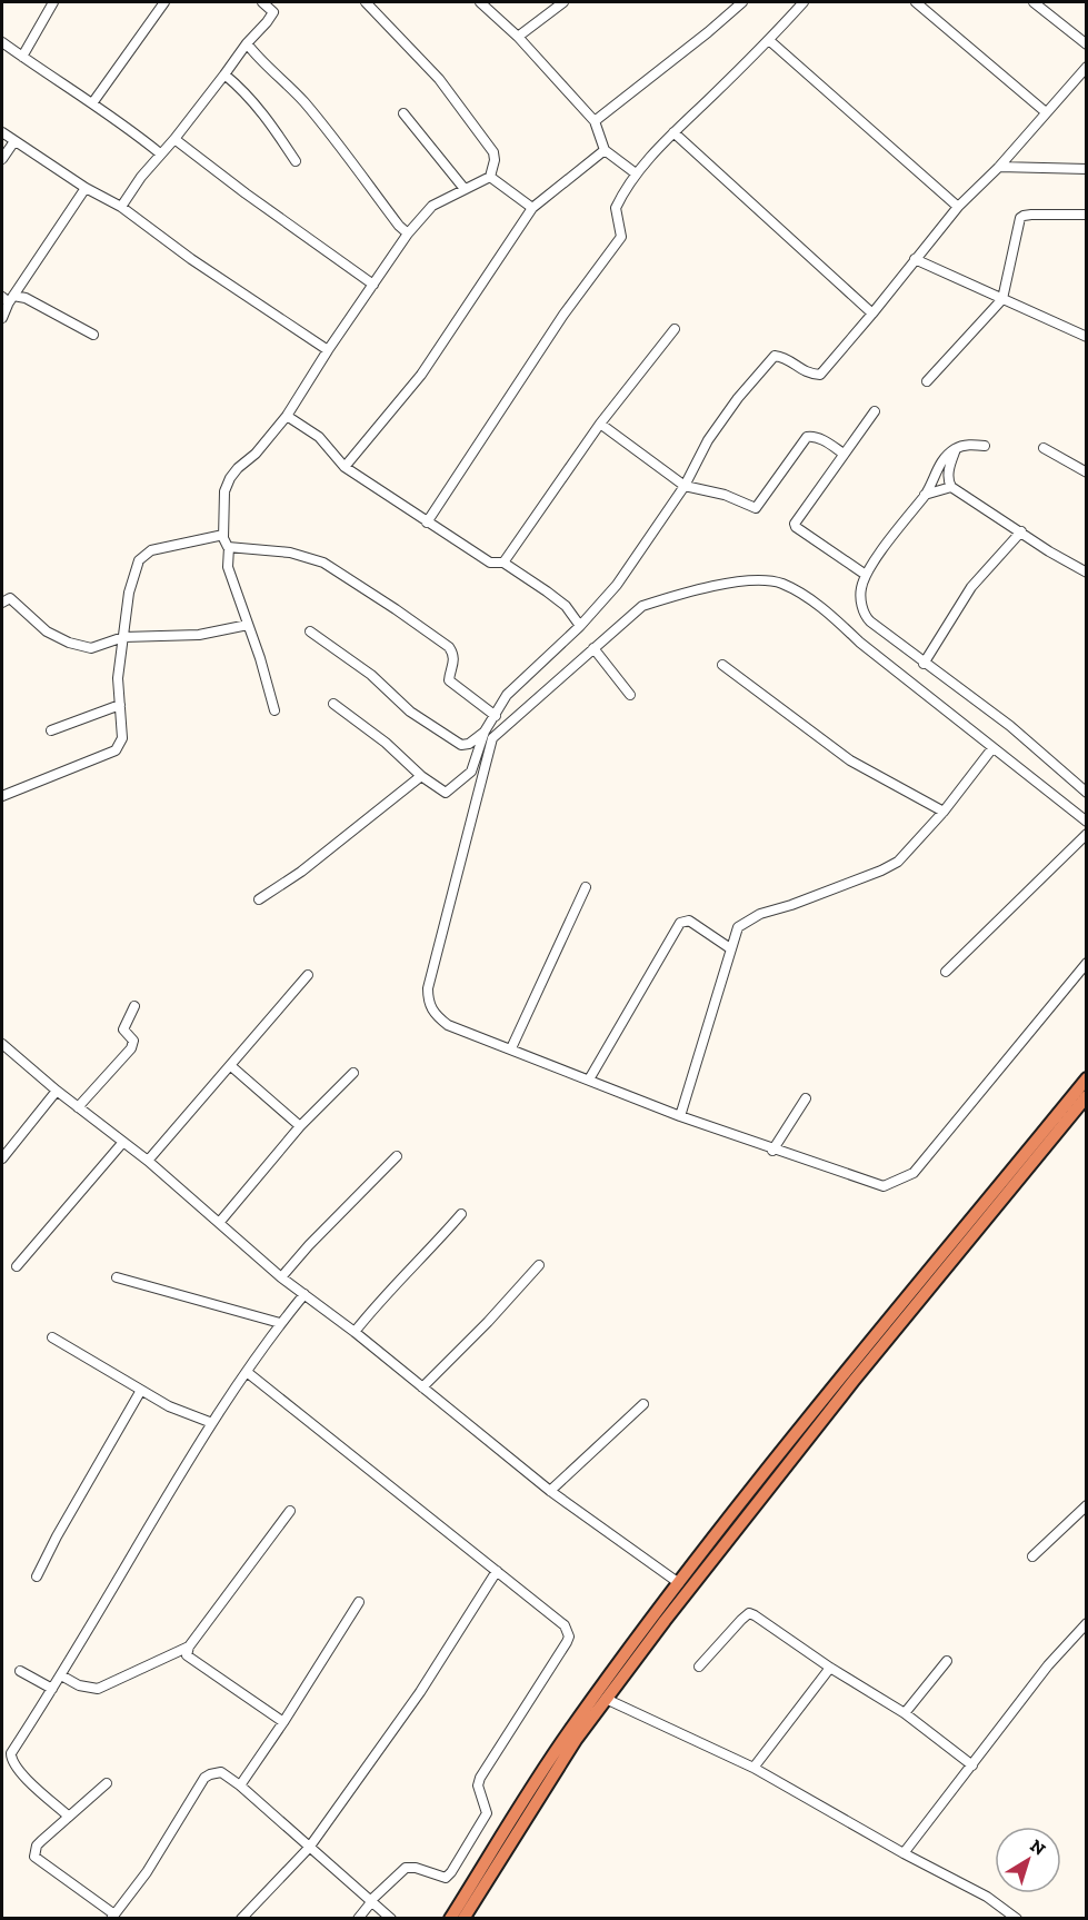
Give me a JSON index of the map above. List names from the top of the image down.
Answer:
{
  "north": "top right"
}
